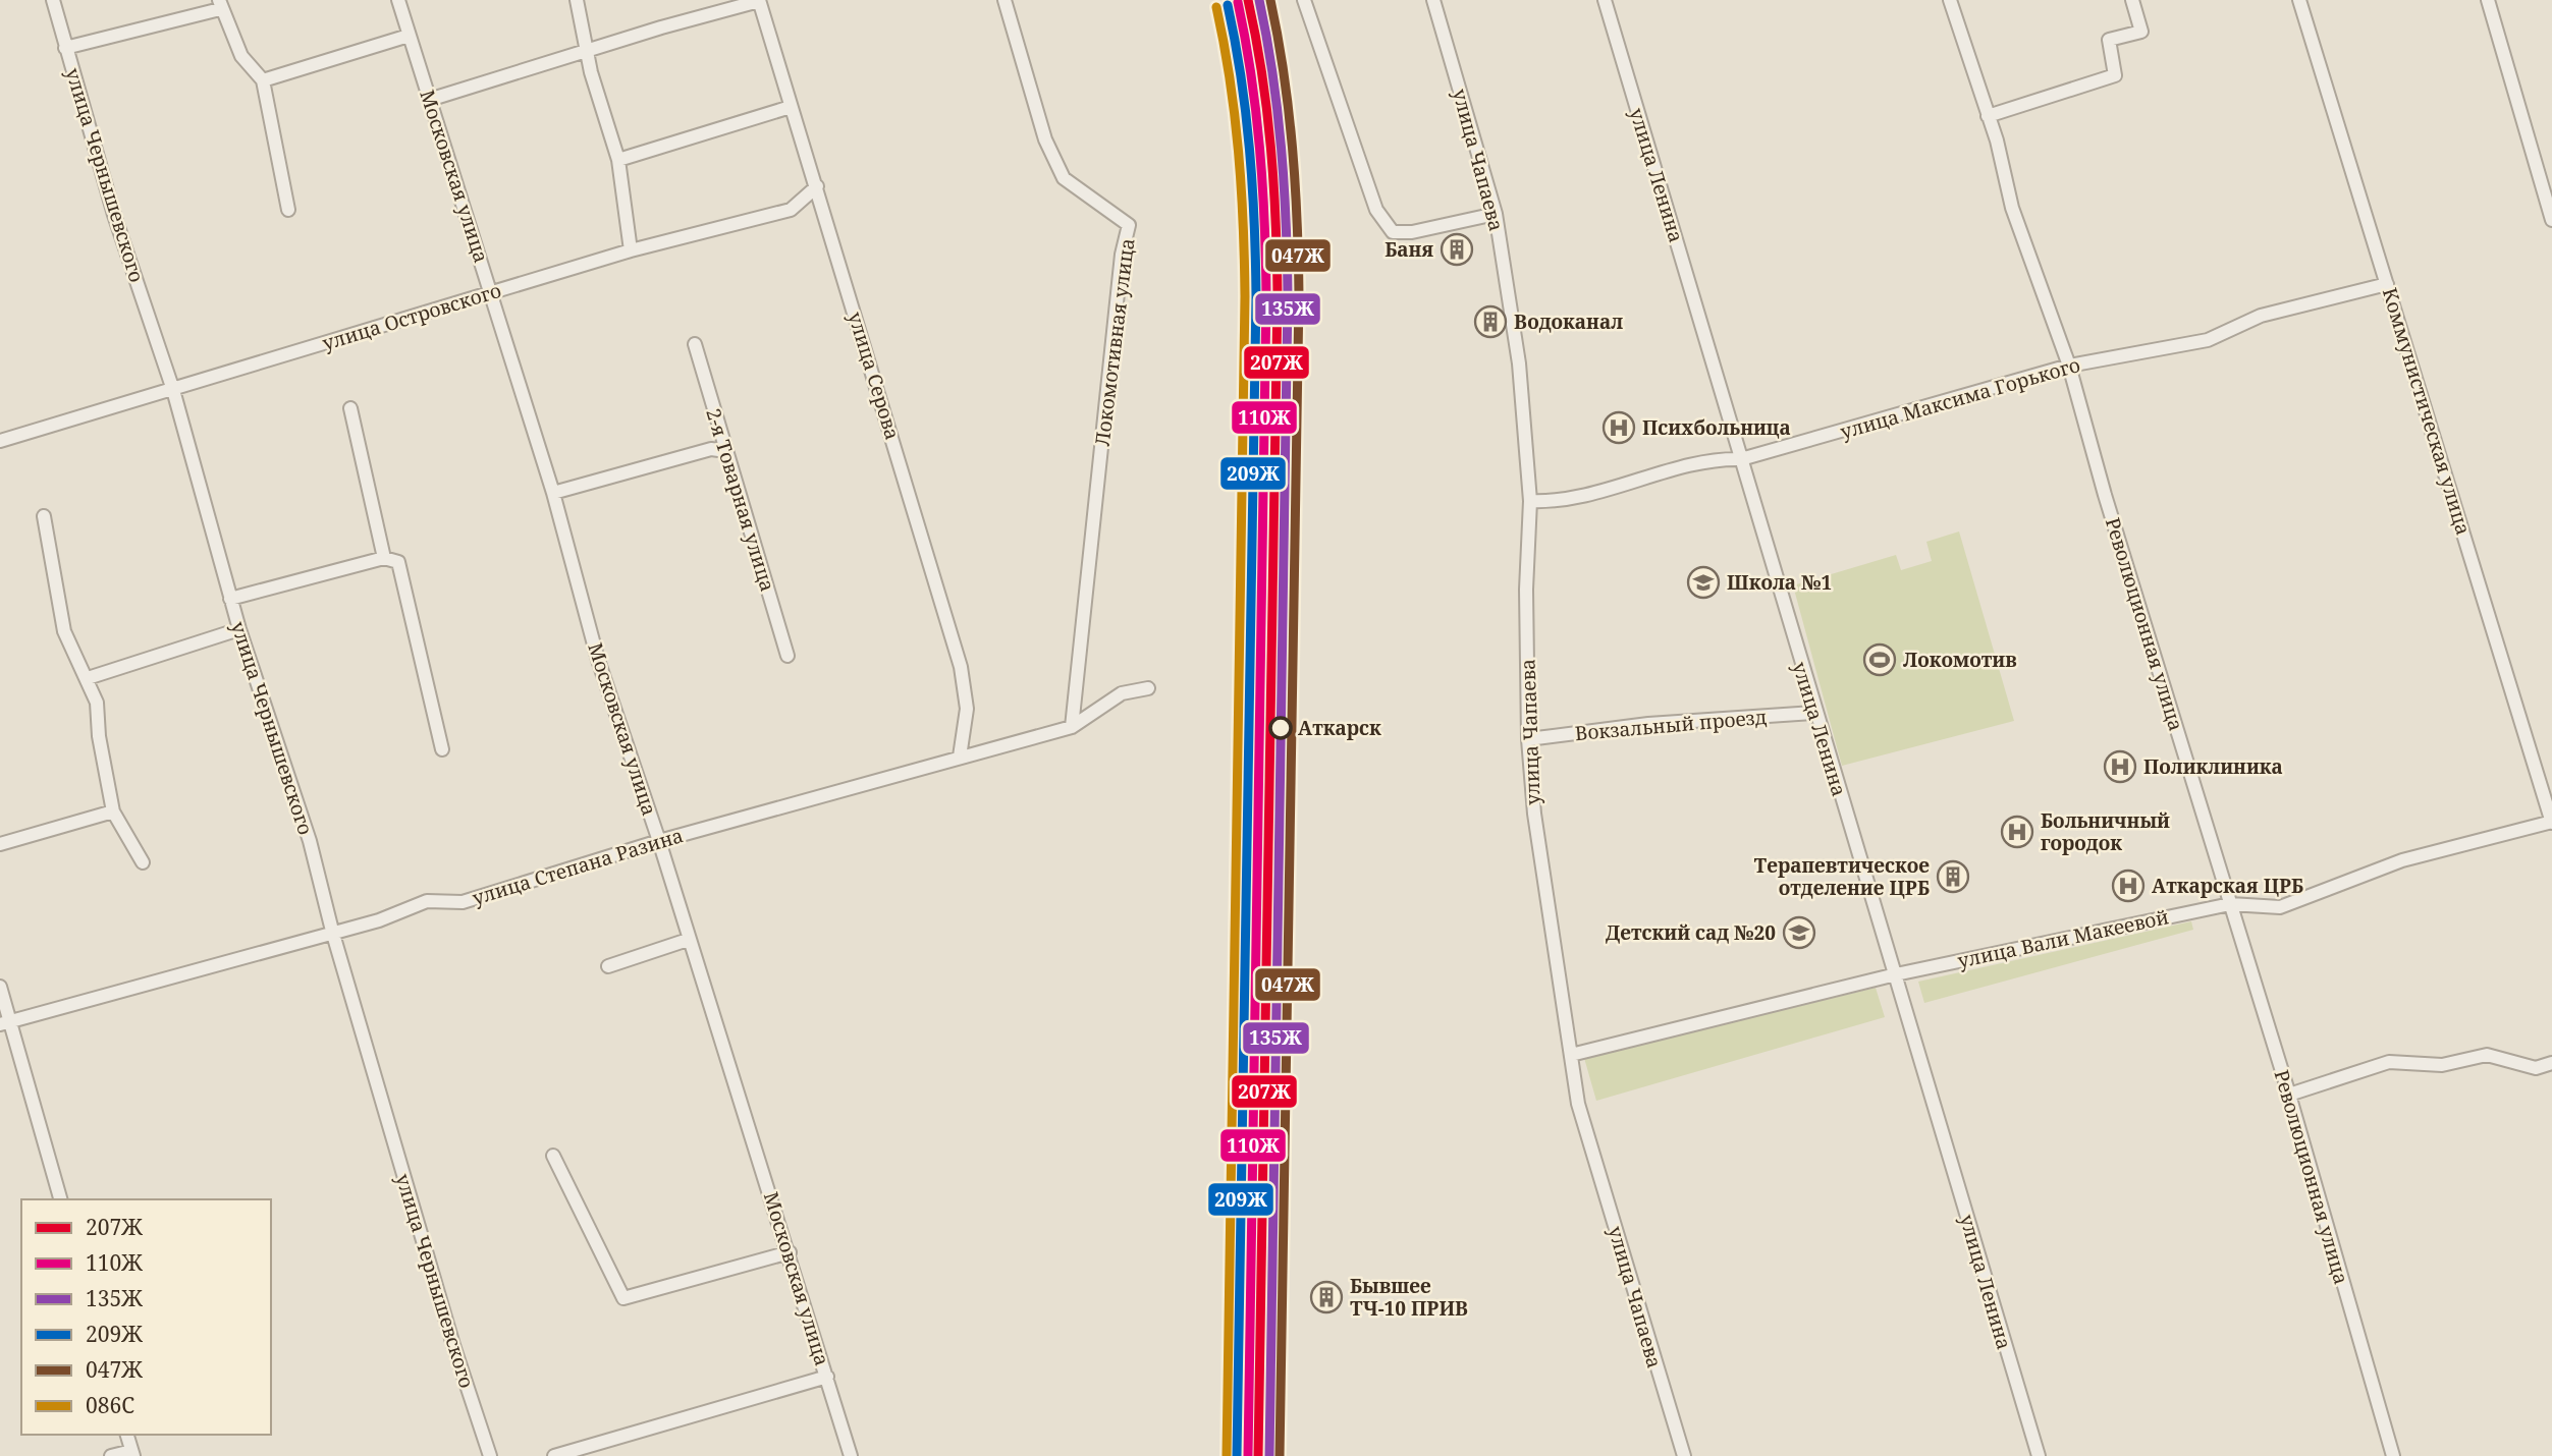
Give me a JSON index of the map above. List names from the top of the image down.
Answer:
{
  "streets": {
    "street": [
      "улица Чапаева",
      "улица Чернышевского",
      "улица Ленина",
      "Московская улица",
      "улица Островского",
      "Локомотивная улица",
      "улица Серова",
      "улица Максима Горького",
      "Коммунистическая улица",
      "2-я Товарная улица",
      "Революционная улица",
      "Вокзальный проезд",
      "улица Степана Разина",
      "улица Вали Макеевой"
    ]
  },
  "crossings": [
    ["улица Чапаева", "улица Максима Горького"],
    ["улица Чапаева", "Вокзальный проезд"],
    ["улица Чапаева", "улица Вали Макеевой"],
    ["улица Чернышевского", "улица Островского"],
    ["улица Чернышевского", "улица Степана Разина"],
    ["улица Ленина", "улица Максима Горького"],
    ["улица Ленина", "Вокзальный проезд"],
    ["улица Ленина", "улица Вали Макеевой"],
    ["Московская улица", "улица Островского"],
    ["Московская улица", "улица Степана Разина"],
    ["улица Островского", "улица Серова"],
    ["Локомотивная улица", "улица Степана Разина"],
    ["улица Серова", "улица Степана Разина"],
    ["улица Максима Горького", "Коммунистическая улица"],
    ["улица Максима Горького", "Революционная улица"],
    ["Коммунистическая улица", "улица Вали Макеевой"],
    ["Революционная улица", "улица Вали Макеевой"]
  ],
  "places": {
    "building": [
      "Баня",
      "Водоканал",
      "Терапевтическое отделение ЦРБ",
      "Бывшее ТЧ-10 ПРИВ"
    ],
    "hospital": [
      "Психбольница",
      "Поликлиника",
      "Больничный городок",
      "Аткарская ЦРБ"
    ],
    "school or university": ["Школа №1", "Детский сад №20"],
    "sports": ["Локомотив"],
    "other": ["Аткарск"]
  },
  "lines": [
    "transit line 207Ж",
    "transit line 135Ж",
    "transit line 047Ж",
    "transit line 110Ж",
    "transit line 209Ж",
    "transit line 086С"
  ],
  "legend": [
    "207Ж",
    "110Ж",
    "135Ж",
    "209Ж",
    "047Ж",
    "086С"
  ]
}
